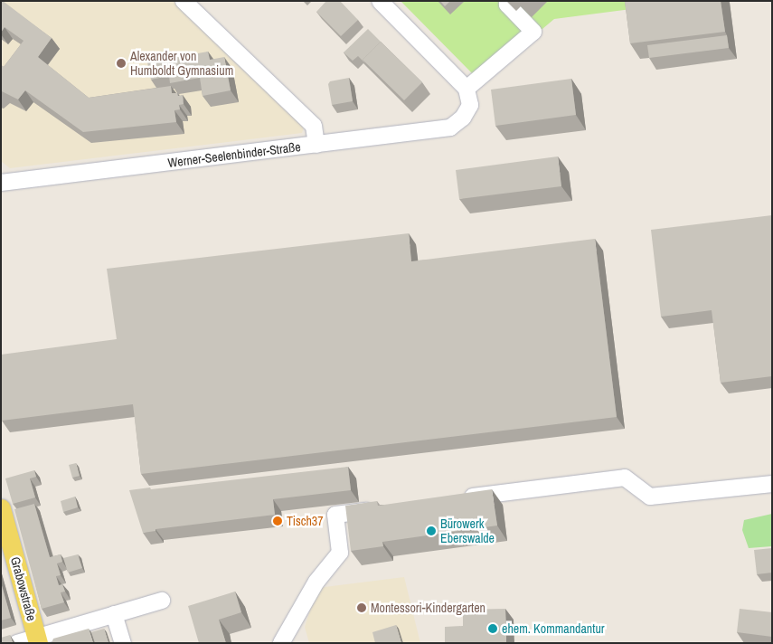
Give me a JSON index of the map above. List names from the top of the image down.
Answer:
{
  "streets": {
    "main road": ["Grabowstraße"],
    "street": ["Werner-Seelenbinder-Straße"]
  },
  "places": [
    "Alexander von Humboldt Gymnasium",
    "Tisch37",
    "Bürowerk Eberswalde",
    "Montessori-Kindergarten",
    "ehem. Kommandantur"
  ]
}
